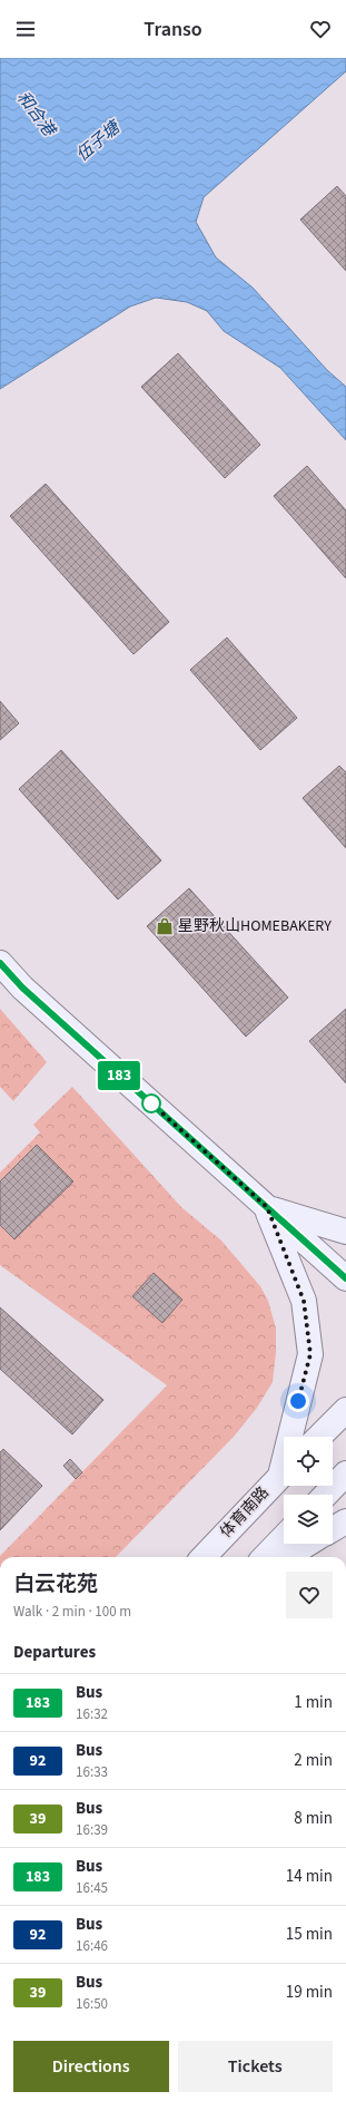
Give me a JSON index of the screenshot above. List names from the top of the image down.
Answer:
{
  "streets": {
    "street": ["体育南路"]
  },
  "water": ["和合港", "伍子塘"],
  "places": {
    "shop": ["星野秋山HOMEBAKERY"]
  },
  "lines": ["bus line 183"],
  "page": {
    "header": "Transo",
    "on_map": "183",
    "heading": [
      ["白云花苑", "Walk · 2 min · 100 m"],
      "Departures"
    ],
    "list": [
      {
        "mark": "183",
        "name": "Bus",
        "note": "16:32",
        "value": "1 min"
      },
      {
        "mark": "92",
        "name": "Bus",
        "note": "16:33",
        "value": "2 min"
      },
      {
        "mark": "39",
        "name": "Bus",
        "note": "16:39",
        "value": "8 min"
      },
      {
        "mark": "183",
        "name": "Bus",
        "note": "16:45",
        "value": "14 min"
      },
      {
        "mark": "92",
        "name": "Bus",
        "note": "16:46",
        "value": "15 min"
      },
      {
        "mark": "39",
        "name": "Bus",
        "note": "16:50",
        "value": "19 min"
      }
    ],
    "buttons": ["Directions", "Tickets"]
  }
}
